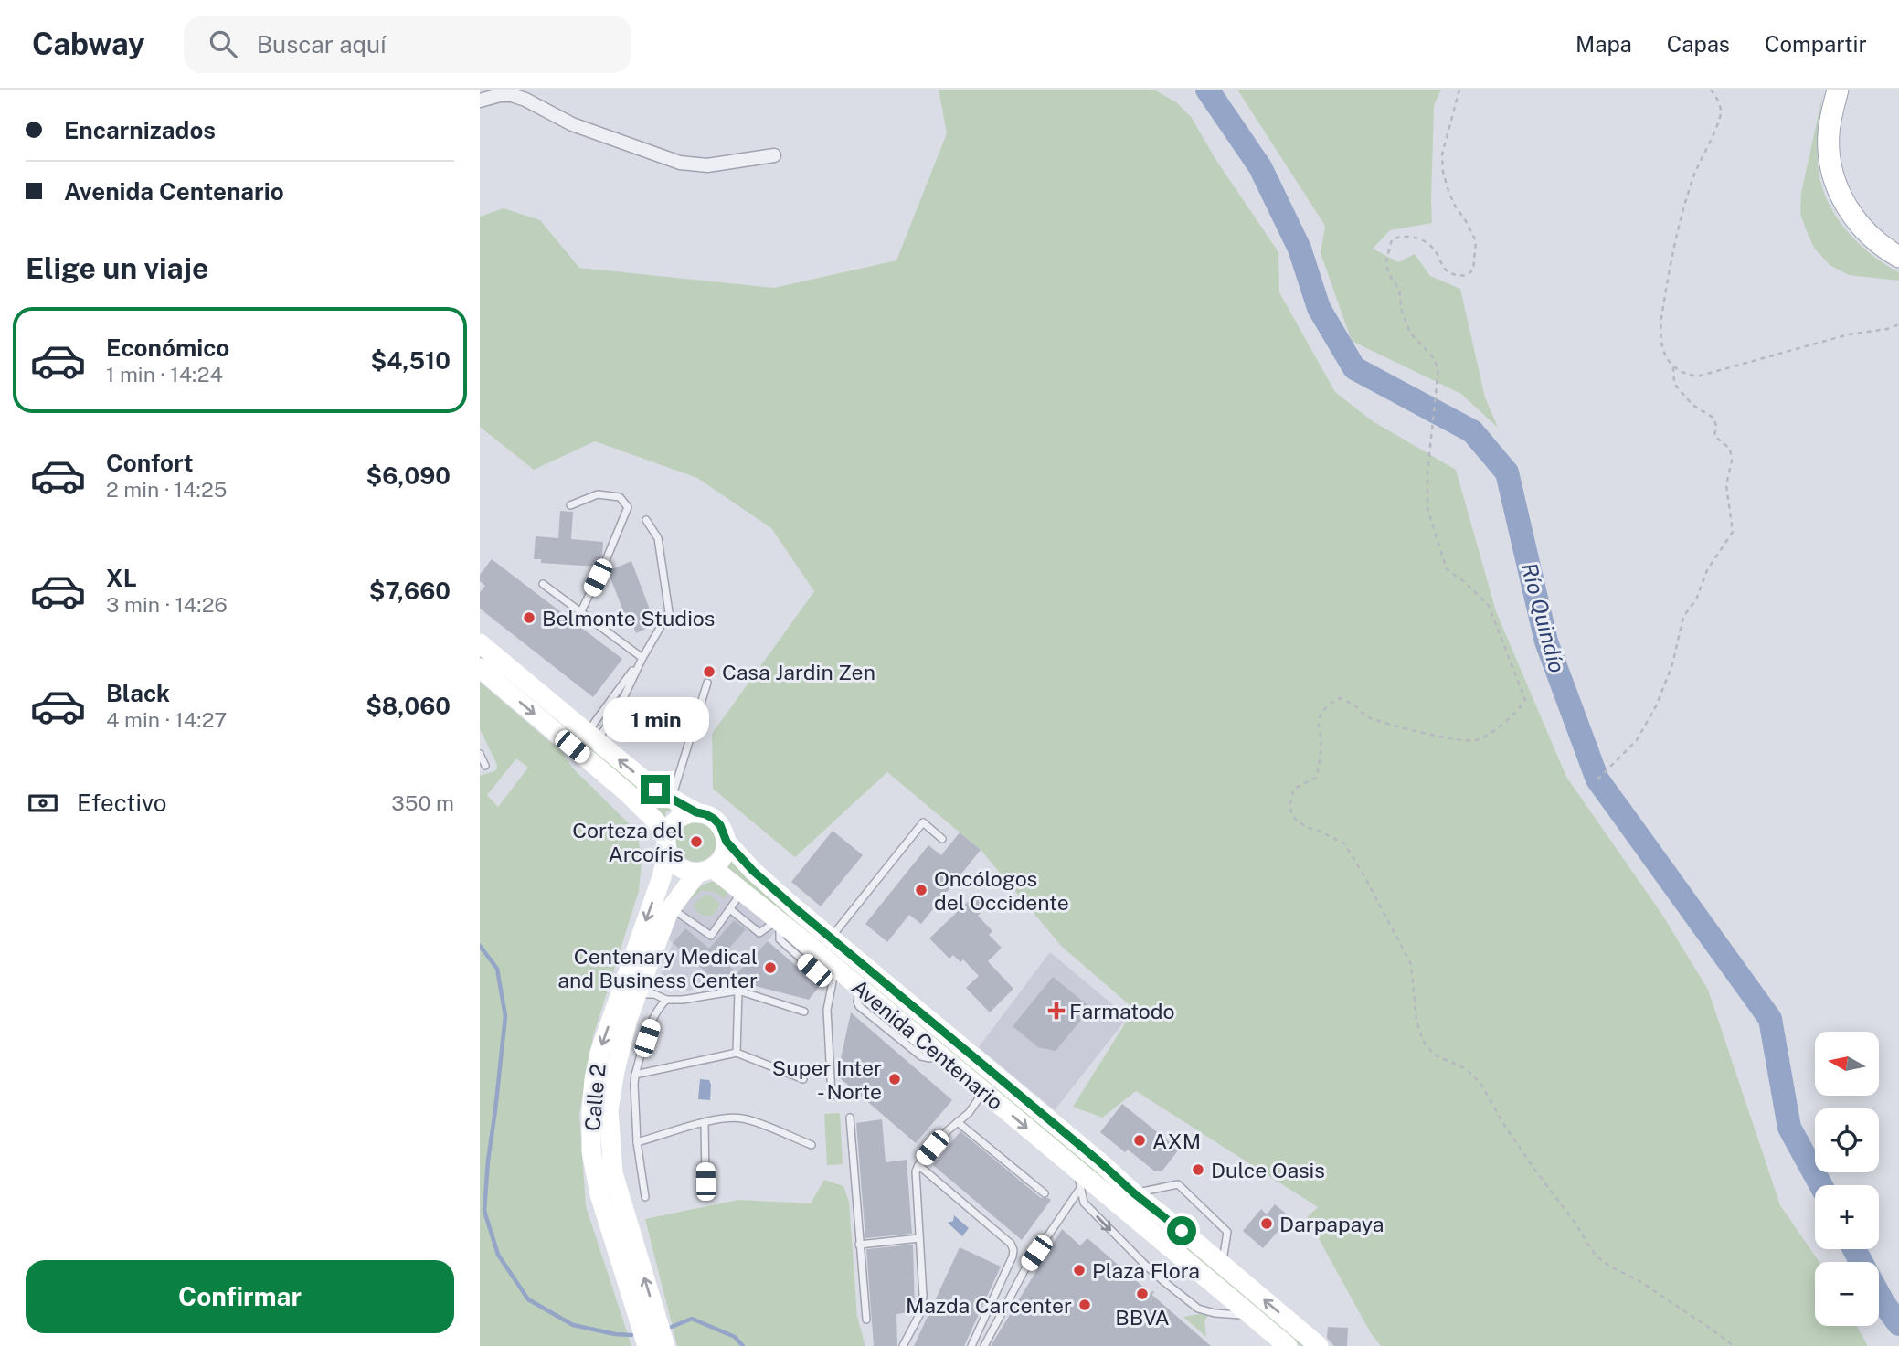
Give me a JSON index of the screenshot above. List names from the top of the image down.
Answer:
{
  "streets": {
    "main road": ["Avenida Centenario", "Calle 2"]
  },
  "crossings": [
    ["Avenida Centenario", "Calle 2"]
  ],
  "water": ["Río Quindío"],
  "places": {
    "other": [
      "Belmonte Studios",
      "Casa Jardin Zen",
      "Corteza del Arcoíris",
      "Oncólogos del Occidente",
      "Centenary Medical and Business Center",
      "Super Inter - Norte",
      "AXM",
      "Dulce Oasis",
      "Darpapaya",
      "Plaza Flora",
      "BBVA",
      "Mazda Carcenter"
    ],
    "health": ["Farmatodo"]
  },
  "north": "left",
  "page": {
    "header": "Cabway",
    "search": "Buscar aquí",
    "nav": ["Mapa", "Capas", "Compartir"],
    "banner": ["Encarnizados", "Avenida Centenario"],
    "heading": "Elige un viaje",
    "list": [
      {
        "name": "Económico",
        "note": "1 min · 14:24",
        "value": "$4,510"
      },
      {
        "name": "Confort",
        "note": "2 min · 14:25",
        "value": "$6,090"
      },
      {
        "name": "XL",
        "note": "3 min · 14:26",
        "value": "$7,660"
      },
      {
        "name": "Black",
        "note": "4 min · 14:27",
        "value": "$8,060"
      }
    ],
    "bubble": "1 min",
    "pay": ["Efectivo", "350 m"],
    "map_buttons": ["+", "−"],
    "buttons": "Confirmar"
  }
}
